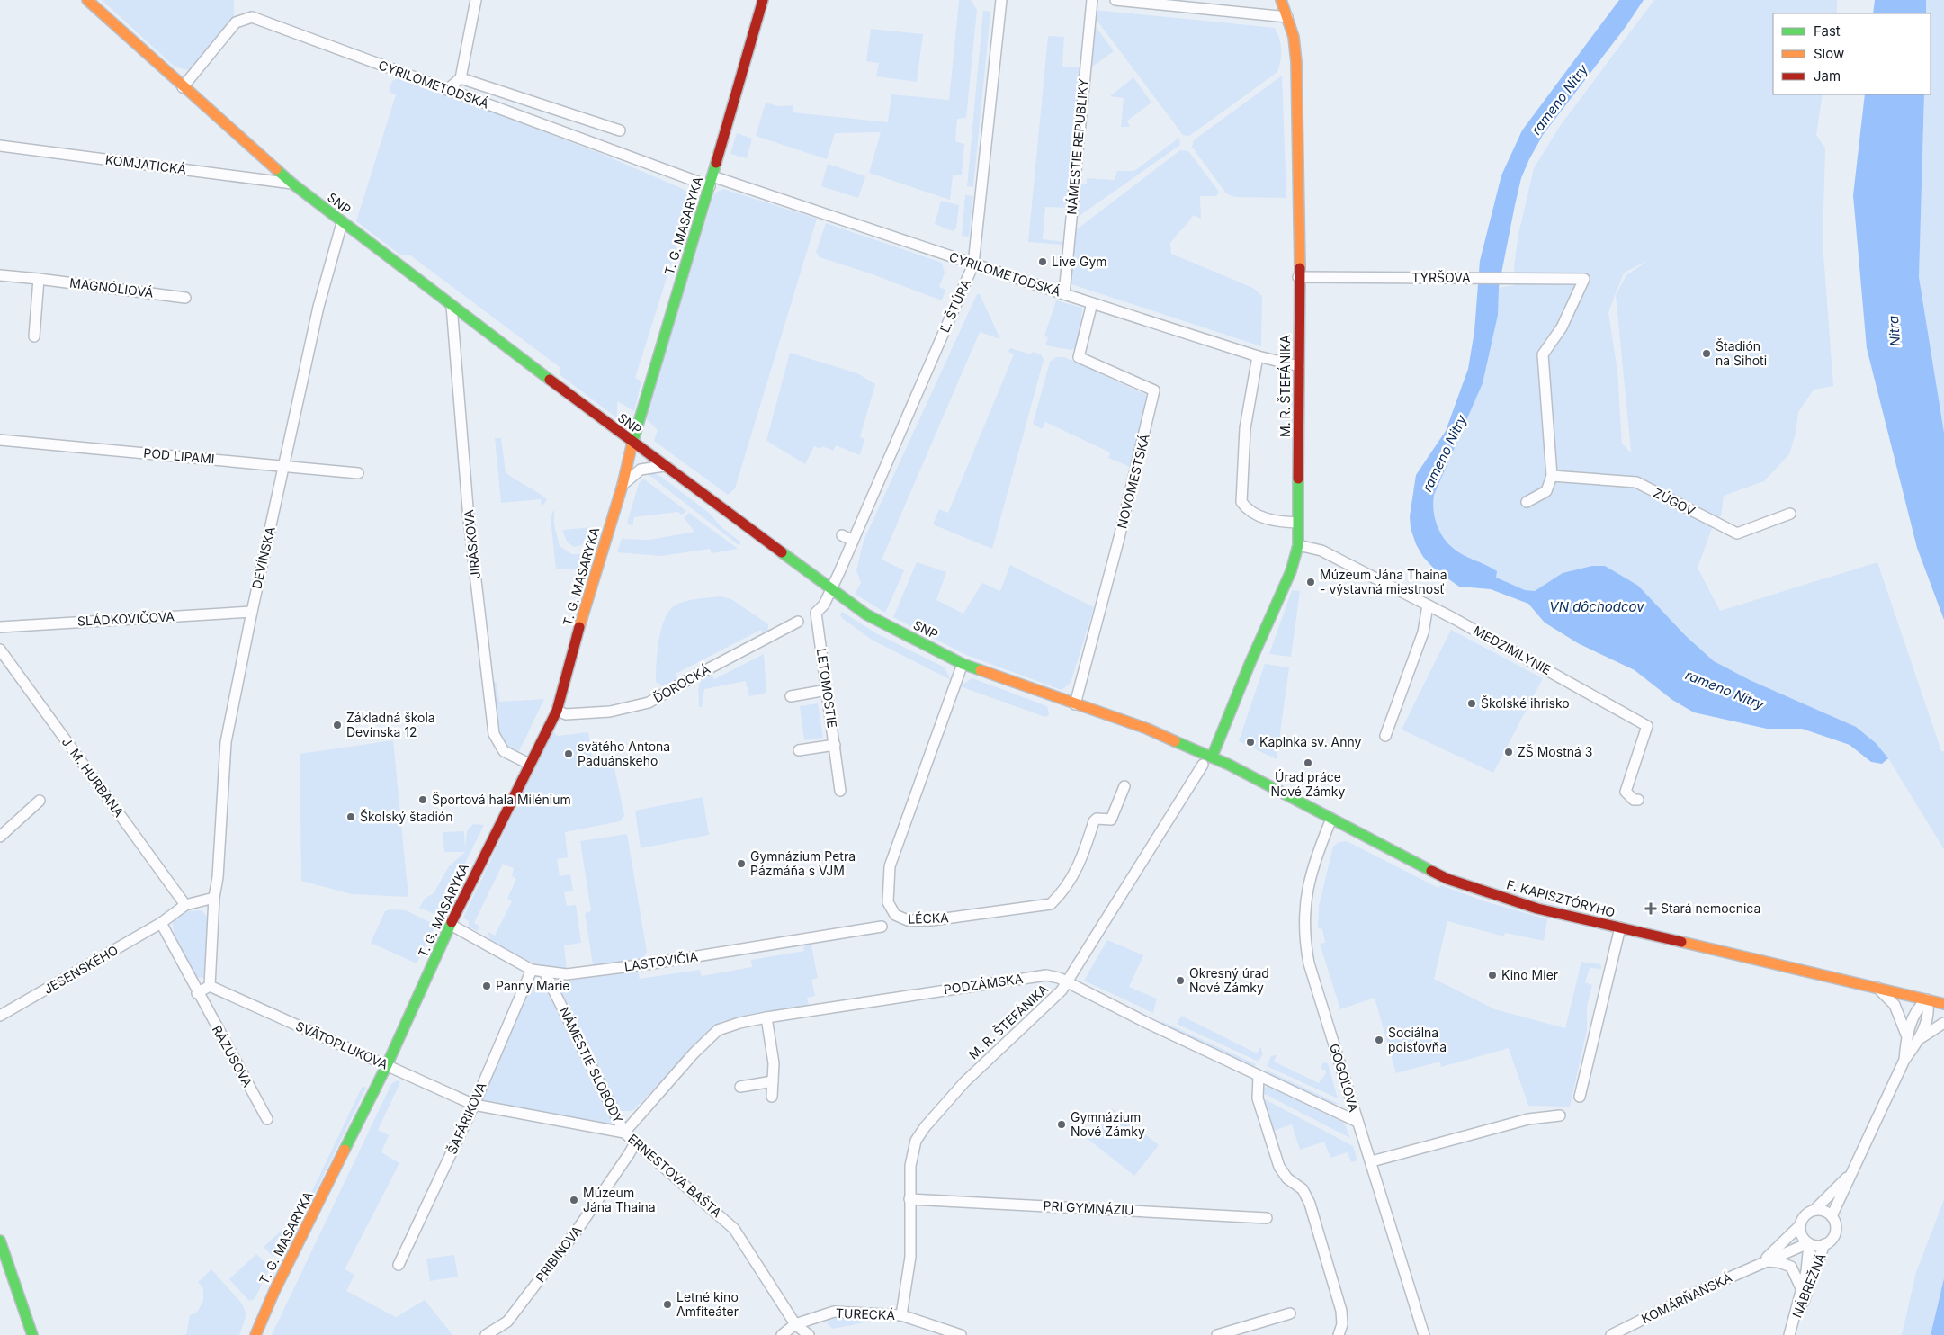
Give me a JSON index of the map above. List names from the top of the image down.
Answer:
{
  "streets": {
    "main road": [
      "SNP",
      "T. G. MASARYKA",
      "M. R. ŠTEFÁNIKA",
      "F. KAPISZTÓRYHO"
    ],
    "street": [
      "CYRILOMETODSKÁ",
      "NÁMESTIE REPUBLIKY",
      "KOMJATICKÁ",
      "TYRŠOVA",
      "MAGNÓLIOVÁ",
      "Ľ. ŠTÚRA",
      "POD LIPAMI",
      "NOVOMESTSKÁ",
      "ZÚGOV",
      "JIRÁSKOVA",
      "DEVÍNSKA",
      "SLÁDKOVIČOVA",
      "MEDZIMLYNIE",
      "ĎOROCKÁ",
      "LETOMOSTIE",
      "J. M. HURBANA",
      "LÉCKA",
      "LASTOVIČIA",
      "JESENSKÉHO",
      "PODZÁMSKA",
      "SVÄTOPLUKOVA",
      "RÁZUSOVA",
      "NÁMESTIE SLOBODY",
      "GOGOĽOVA",
      "ŠAFÁRIKOVA",
      "ERNESTOVA BAŠTA",
      "PRI GYMNÁZIU",
      "PRIBINOVA",
      "NÁBREŽNÁ",
      "KOMÁRŇANSKÁ",
      "TURECKÁ"
    ]
  },
  "crossings": [
    ["CYRILOMETODSKÁ", "NÁMESTIE REPUBLIKY"],
    ["CYRILOMETODSKÁ", "SNP"],
    ["CYRILOMETODSKÁ", "T. G. MASARYKA"],
    ["CYRILOMETODSKÁ", "Ľ. ŠTÚRA"],
    ["CYRILOMETODSKÁ", "M. R. ŠTEFÁNIKA"],
    ["CYRILOMETODSKÁ", "NOVOMESTSKÁ"],
    ["KOMJATICKÁ", "SNP"],
    ["SNP", "T. G. MASARYKA"],
    ["SNP", "Ľ. ŠTÚRA"],
    ["SNP", "M. R. ŠTEFÁNIKA"],
    ["SNP", "NOVOMESTSKÁ"],
    ["SNP", "JIRÁSKOVA"],
    ["SNP", "DEVÍNSKA"],
    ["SNP", "LETOMOSTIE"],
    ["SNP", "F. KAPISZTÓRYHO"],
    ["SNP", "LÉCKA"],
    ["T. G. MASARYKA", "JIRÁSKOVA"],
    ["T. G. MASARYKA", "ĎOROCKÁ"],
    ["T. G. MASARYKA", "LASTOVIČIA"],
    ["T. G. MASARYKA", "SVÄTOPLUKOVA"],
    ["TYRŠOVA", "M. R. ŠTEFÁNIKA"],
    ["TYRŠOVA", "ZÚGOV"],
    ["Ľ. ŠTÚRA", "LETOMOSTIE"],
    ["M. R. ŠTEFÁNIKA", "MEDZIMLYNIE"],
    ["M. R. ŠTEFÁNIKA", "F. KAPISZTÓRYHO"],
    ["M. R. ŠTEFÁNIKA", "PODZÁMSKA"],
    ["M. R. ŠTEFÁNIKA", "PRI GYMNÁZIU"],
    ["M. R. ŠTEFÁNIKA", "TURECKÁ"],
    ["POD LIPAMI", "DEVÍNSKA"],
    ["DEVÍNSKA", "SLÁDKOVIČOVA"],
    ["DEVÍNSKA", "SVÄTOPLUKOVA"],
    ["J. M. HURBANA", "JESENSKÉHO"],
    ["F. KAPISZTÓRYHO", "GOGOĽOVA"],
    ["LASTOVIČIA", "NÁMESTIE SLOBODY"],
    ["LASTOVIČIA", "ŠAFÁRIKOVA"],
    ["JESENSKÉHO", "RÁZUSOVA"],
    ["PODZÁMSKA", "NÁMESTIE SLOBODY"],
    ["PODZÁMSKA", "GOGOĽOVA"],
    ["PODZÁMSKA", "ERNESTOVA BAŠTA"],
    ["SVÄTOPLUKOVA", "ŠAFÁRIKOVA"],
    ["SVÄTOPLUKOVA", "ERNESTOVA BAŠTA"],
    ["NÁMESTIE SLOBODY", "ERNESTOVA BAŠTA"],
    ["ŠAFÁRIKOVA", "ERNESTOVA BAŠTA"],
    ["ERNESTOVA BAŠTA", "PRIBINOVA"],
    ["ERNESTOVA BAŠTA", "TURECKÁ"],
    ["NÁBREŽNÁ", "KOMÁRŇANSKÁ"]
  ],
  "water": ["rameno Nitry", "Nitra", "VN dôchodcov"],
  "places": {
    "other": [
      "Live Gym",
      "Štadión na Sihoti",
      "Múzeum Jána Thaina - výstavná miestnosť",
      "Školské ihrisko",
      "Základná škola Devínska 12",
      "Kaplnka sv. Anny",
      "ZŠ Mostná 3",
      "svätého Antona Paduánskeho",
      "Úrad práce Nové Zámky",
      "Športová hala Milénium",
      "Školský štadión",
      "Gymnázium Petra Pázmáňa s VJM",
      "Kino Mier",
      "Okresný úrad Nové Zámky",
      "Panny Márie",
      "Sociálna poisťovňa",
      "Gymnázium Nové Zámky",
      "Múzeum Jána Thaina",
      "Letné kino Amfiteáter"
    ],
    "health": ["Stará nemocnica"]
  },
  "legend": ["Fast", "Slow", "Jam"]
}
